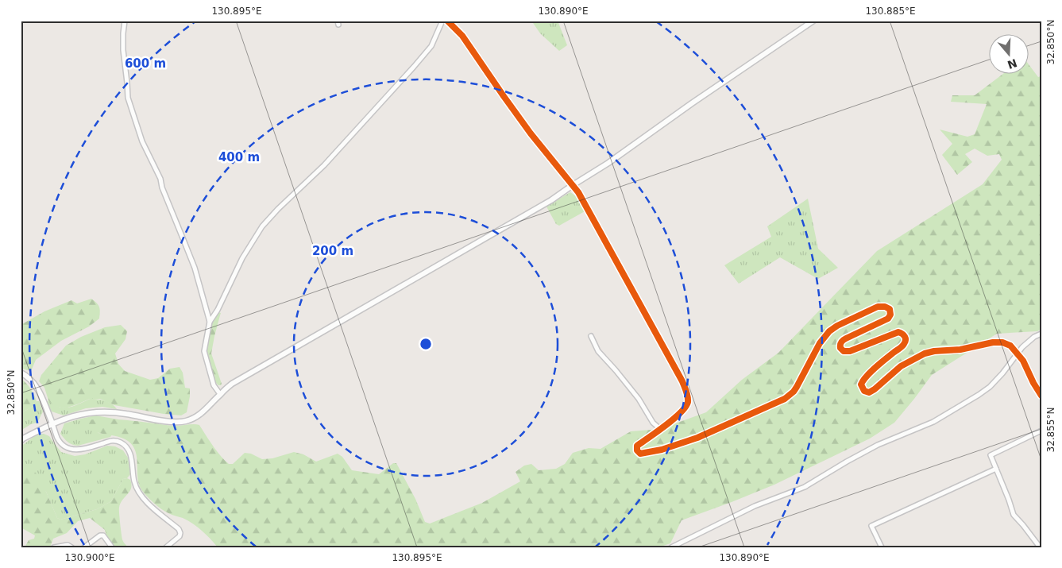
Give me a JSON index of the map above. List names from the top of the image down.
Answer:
{
  "north": "bottom",
  "coordinates": [
    "130.895°E",
    "130.890°E",
    "130.885°E",
    "32.850°N",
    "32.855°N",
    "130.900°E"
  ],
  "rings": ["600 m", "400 m", "200 m"]
}
